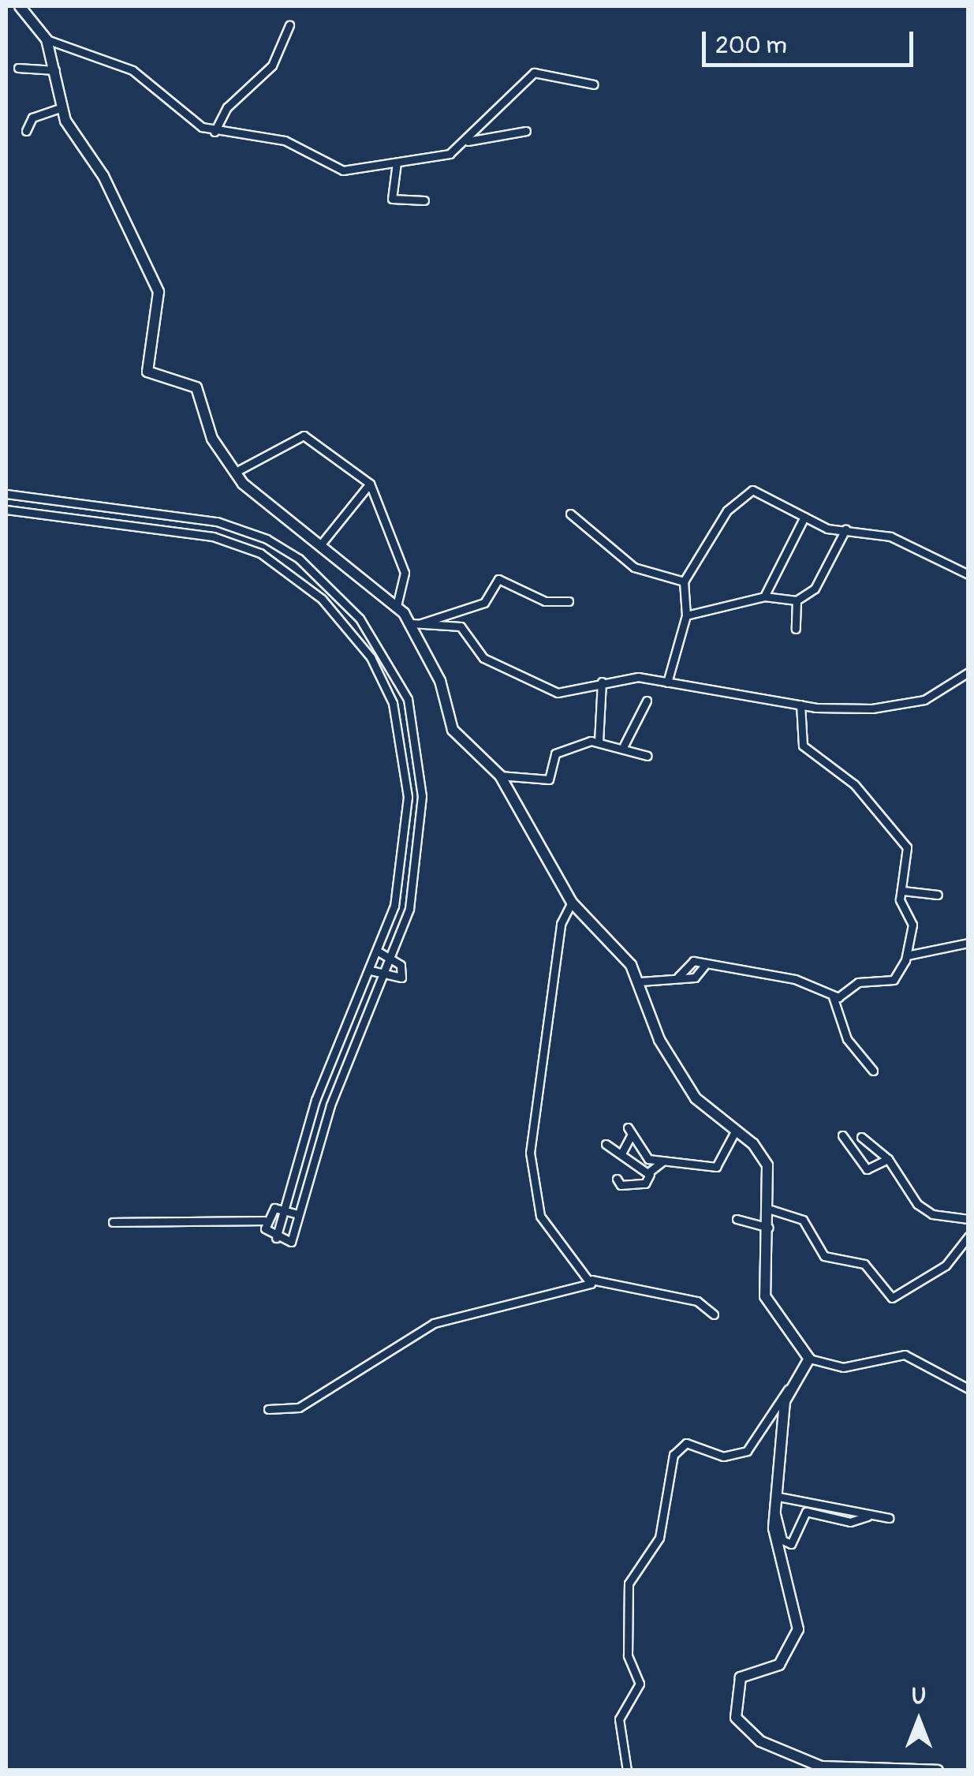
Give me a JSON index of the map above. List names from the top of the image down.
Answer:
{
  "scale_bar": "200 m",
  "north": "top"
}
